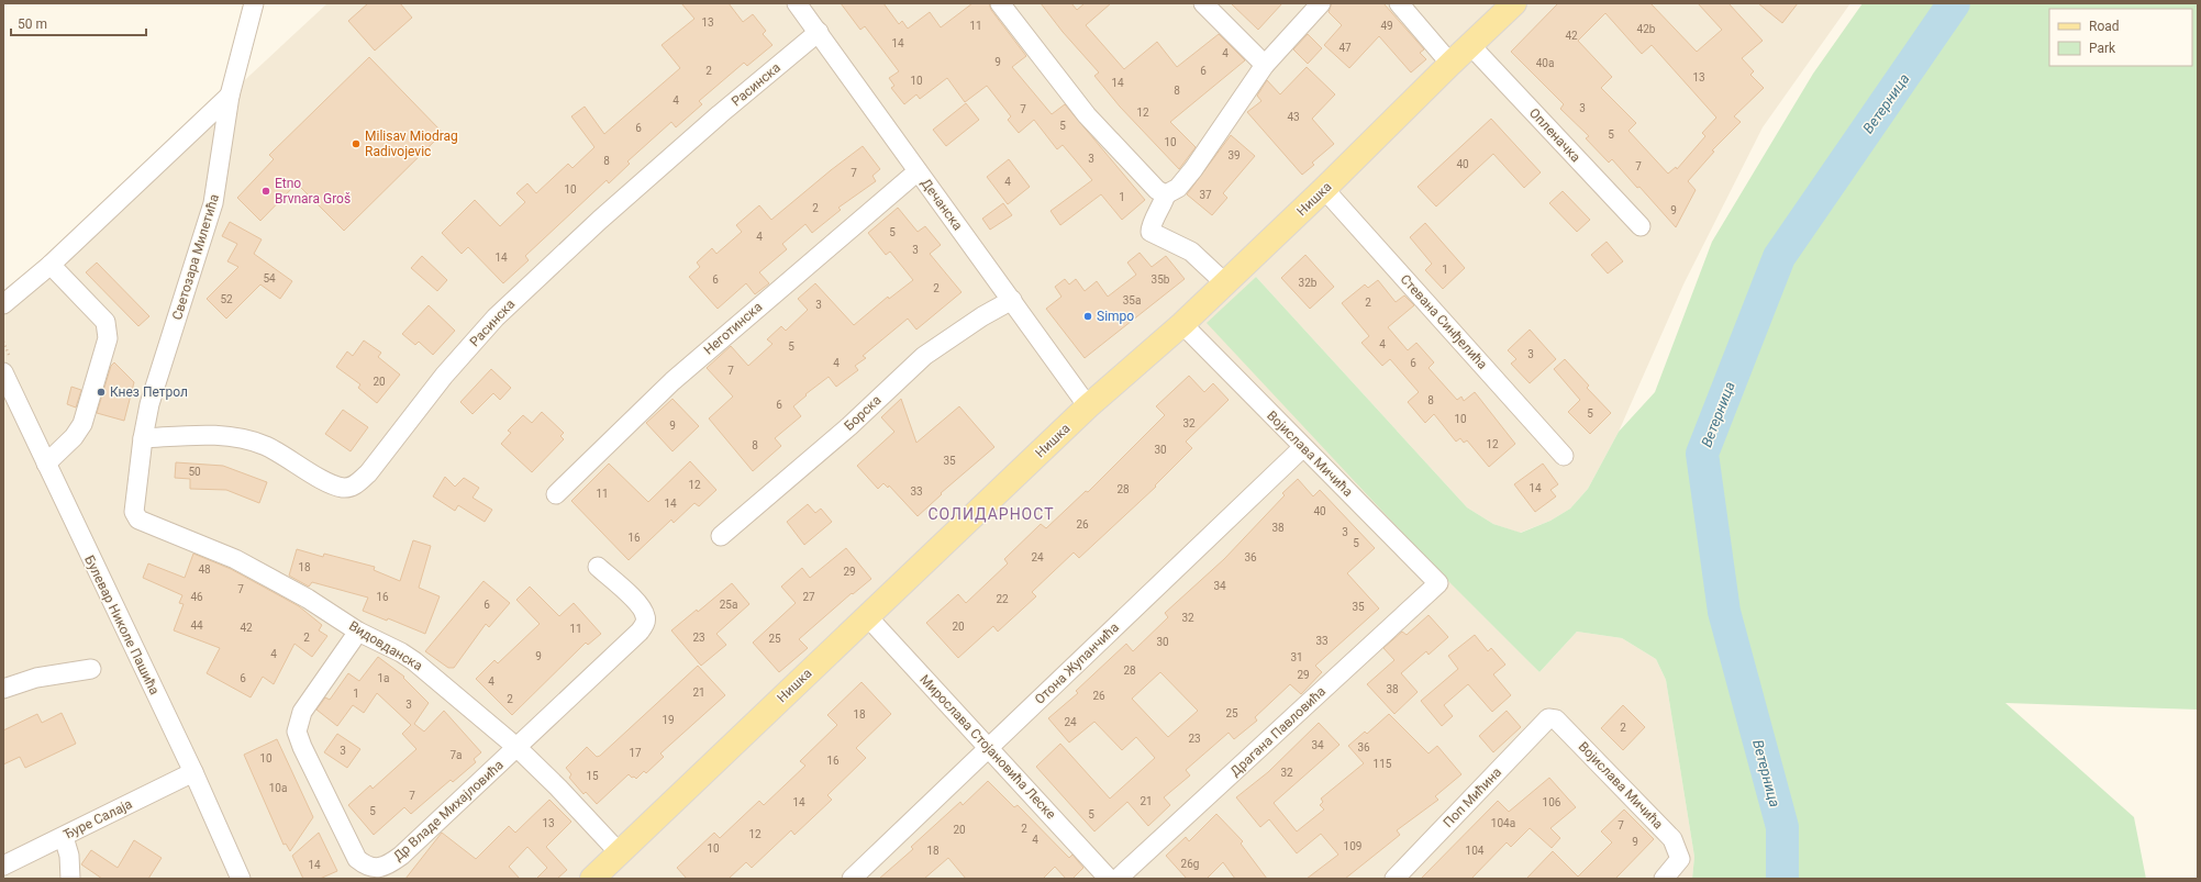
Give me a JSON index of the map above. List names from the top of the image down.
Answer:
{
  "streets": {
    "main road": ["Нишка"],
    "street": [
      "Расинска",
      "Опленачка",
      "Дечанска",
      "Светозара Милетића",
      "Стевана Синђелића",
      "Неготинска",
      "Борска",
      "Војислава Мичића",
      "Булевар Николе Пашића",
      "Видовданска",
      "Отона Жупанчића",
      "Драгана Павловића",
      "Мирослава Стојановића Леске",
      "Поп Мићина",
      "Др Владе Михајловића",
      "Ђуре Салаја"
    ]
  },
  "crossings": [
    ["Расинска", "Дечанска"],
    ["Расинска", "Светозара Милетића"],
    ["Опленачка", "Нишка"],
    ["Нишка", "Дечанска"],
    ["Нишка", "Стевана Синђелића"],
    ["Нишка", "Војислава Мичића"],
    ["Нишка", "Видовданска"],
    ["Нишка", "Мирослава Стојановића Леске"],
    ["Дечанска", "Неготинска"],
    ["Дечанска", "Борска"],
    ["Светозара Милетића", "Видовданска"],
    ["Војислава Мичића", "Отона Жупанчића"],
    ["Војислава Мичића", "Драгана Павловића"],
    ["Војислава Мичића", "Поп Мићина"],
    ["Булевар Николе Пашића", "Ђуре Салаја"],
    ["Видовданска", "Др Владе Михајловића"],
    ["Отона Жупанчића", "Мирослава Стојановића Леске"]
  ],
  "districts": ["СОЛИДАРНОСТ"],
  "water": ["Ветерница"],
  "places": [
    "Milisav Miodrag Radivojevic",
    "Etno Brvnara Groš",
    "Simpo",
    "Кнез Петрол"
  ],
  "house_numbers": [
    "13",
    "11",
    "49",
    "42b",
    "42",
    "14",
    "47",
    "4",
    "9",
    "40a",
    "2",
    "6",
    "13",
    "10",
    "14",
    "8",
    "4",
    "3",
    "7",
    "12",
    "43",
    "5",
    "6",
    "5",
    "10",
    "39",
    "3",
    "8",
    "40",
    "7",
    "7",
    "4",
    "10",
    "37",
    "1",
    "2",
    "9",
    "5",
    "4",
    "3",
    "14",
    "1",
    "54",
    "6",
    "35b",
    "32b",
    "2",
    "52",
    "35a",
    "2",
    "3",
    "4",
    "5",
    "3",
    "4",
    "6",
    "7",
    "20",
    "8",
    "6",
    "5",
    "10",
    "32",
    "9",
    "12",
    "8",
    "30",
    "35",
    "50",
    "12",
    "14",
    "28",
    "33",
    "11",
    "14",
    "40",
    "26",
    "38",
    "3",
    "16",
    "5",
    "24",
    "36",
    "18",
    "48",
    "29",
    "34",
    "7",
    "46",
    "16",
    "27",
    "22",
    "6",
    "25a",
    "35",
    "32",
    "44",
    "20",
    "42",
    "11",
    "2",
    "23",
    "25",
    "33",
    "30",
    "4",
    "9",
    "31",
    "28",
    "29",
    "6",
    "1a",
    "4",
    "38",
    "21",
    "1",
    "26",
    "2",
    "3",
    "25",
    "18",
    "19",
    "24",
    "2",
    "23",
    "34",
    "36",
    "3",
    "17",
    "7a",
    "10",
    "16",
    "115",
    "32",
    "15",
    "10a",
    "7",
    "21",
    "14",
    "106",
    "5",
    "5",
    "13",
    "104a",
    "7",
    "2",
    "20",
    "12",
    "4",
    "9",
    "109",
    "10",
    "18",
    "104",
    "26g",
    "14"
  ],
  "legend": ["Road", "Park"],
  "scale_bar": "50 m"
}
